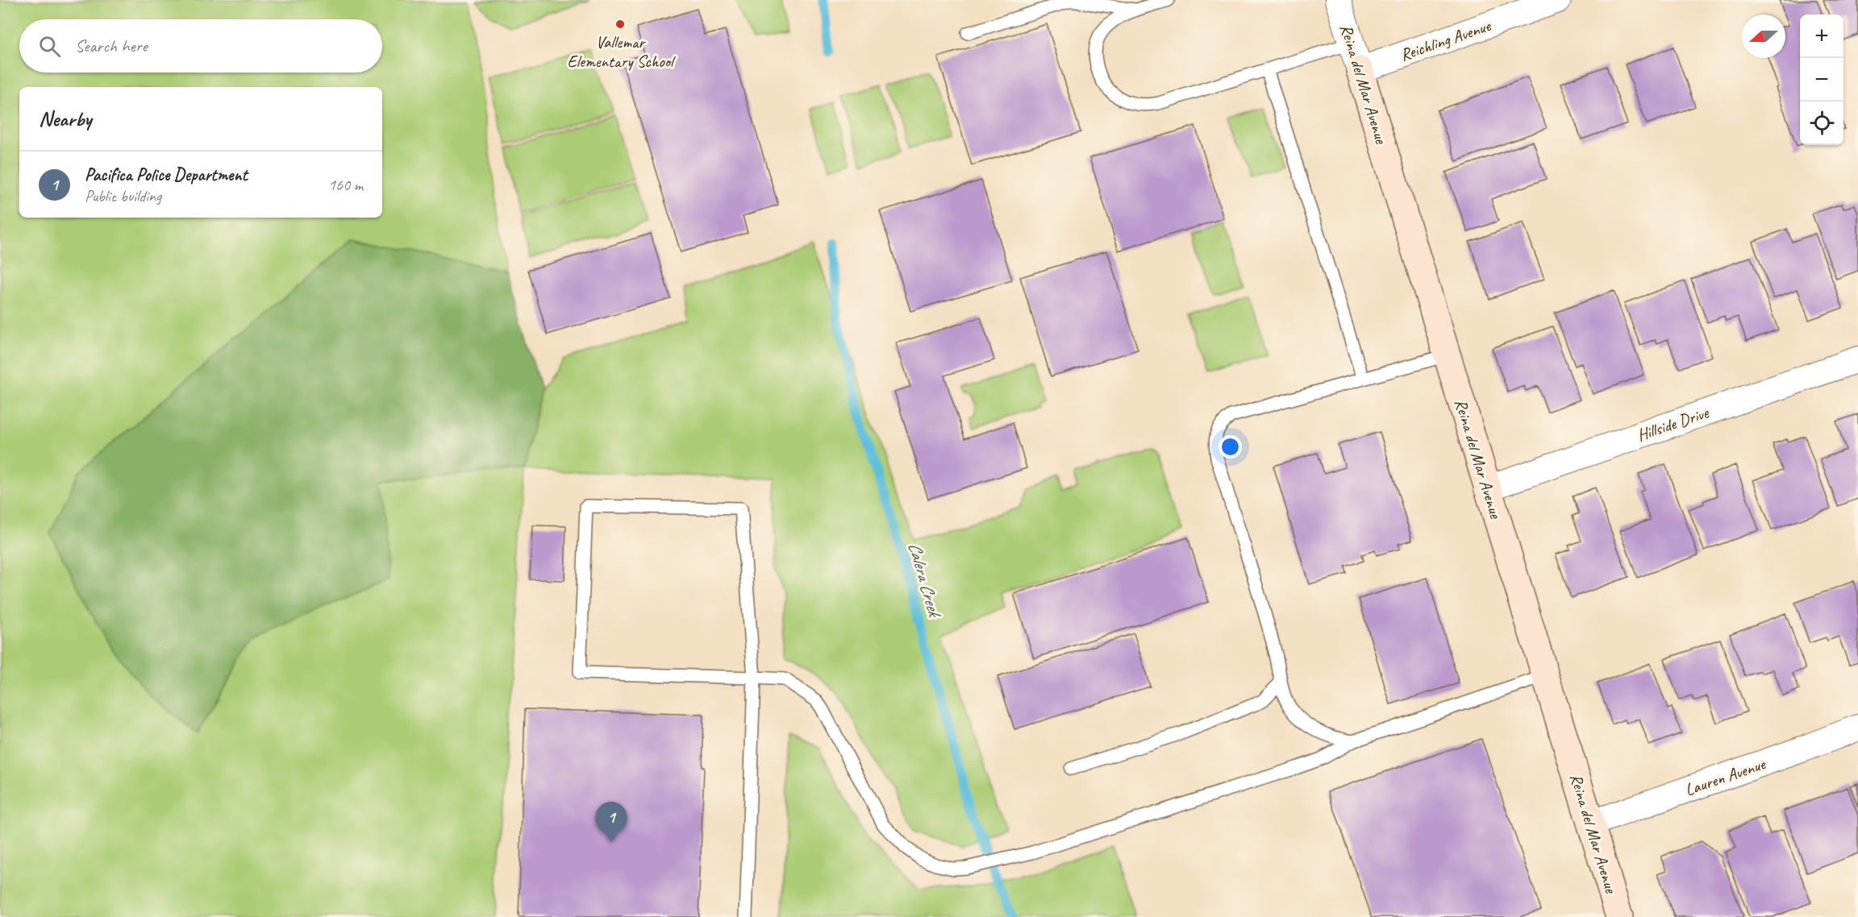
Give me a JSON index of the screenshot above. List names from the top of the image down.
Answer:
{
  "streets": {
    "street": [
      "Reichling Avenue",
      "Reina del Mar Avenue",
      "Hillside Drive",
      "Lauren Avenue"
    ]
  },
  "crossings": [
    ["Reichling Avenue", "Reina del Mar Avenue"],
    ["Reina del Mar Avenue", "Hillside Drive"],
    ["Reina del Mar Avenue", "Lauren Avenue"]
  ],
  "water": ["Calera Creek"],
  "places": ["Vallemar Elementary School"],
  "north": "left",
  "page": {
    "map_buttons": ["+", "−"],
    "search": "Search here",
    "heading": "Nearby",
    "list": [
      {
        "mark": "1",
        "name": "Pacifica Police Department",
        "note": "Public building",
        "value": "160 m"
      }
    ],
    "pins": "1"
  }
}
